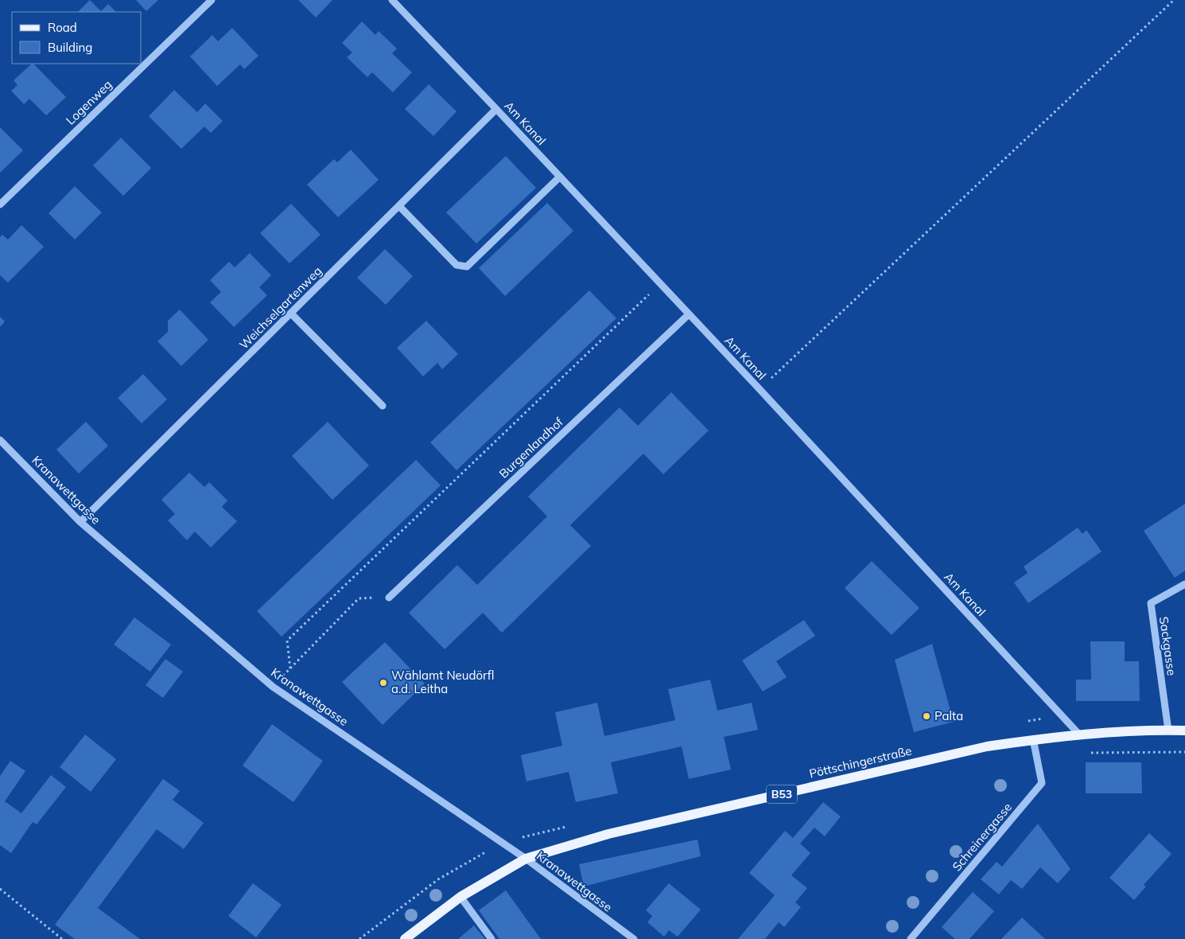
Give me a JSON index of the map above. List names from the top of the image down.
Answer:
{
  "streets": {
    "main road": ["Pöttschingerstraße", "B53"],
    "street": [
      "Logenweg",
      "Am Kanal",
      "Weichselgartenweg",
      "Burgenlandhof",
      "Kranawettgasse",
      "Sackgasse",
      "Schreinergasse"
    ]
  },
  "crossings": [
    ["Am Kanal", "Weichselgartenweg"],
    ["Am Kanal", "Burgenlandhof"],
    ["Am Kanal", "Pöttschingerstraße"],
    ["Weichselgartenweg", "Kranawettgasse"],
    ["Kranawettgasse", "Pöttschingerstraße"],
    ["Sackgasse", "Pöttschingerstraße"],
    ["Pöttschingerstraße", "Schreinergasse"]
  ],
  "places": ["Wählamt Neudörfl a.d. Leitha", "Palta"],
  "legend": ["Road", "Building"]
}
